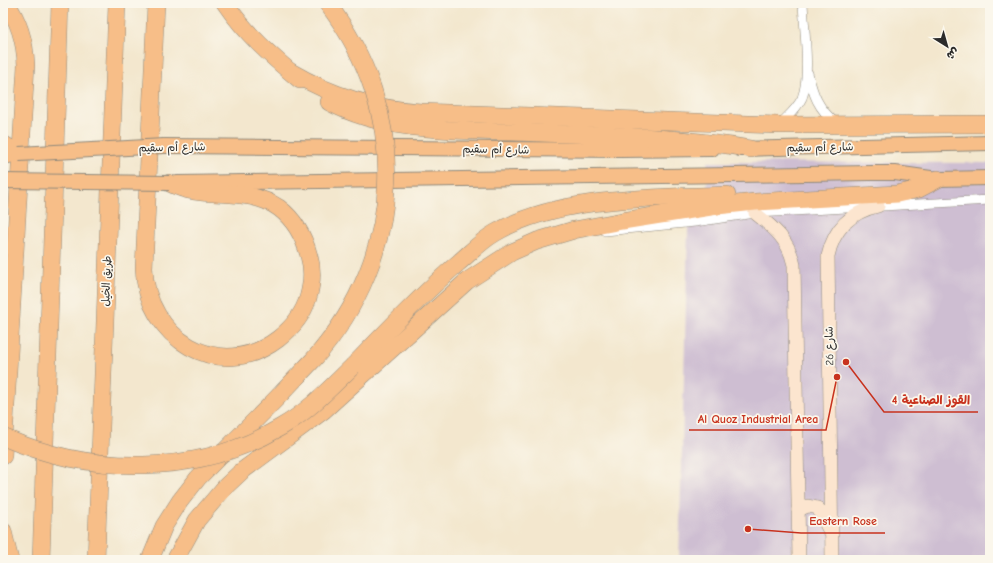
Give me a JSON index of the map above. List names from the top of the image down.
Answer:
{
  "streets": {
    "highway": ["طريق الخيل"],
    "main road": ["شارع أم سقيم", "شارع 26"]
  },
  "places": ["القوز الصناعية 4", "Al Quoz Industrial Area", "Eastern Rose"],
  "north": "bottom right"
}
